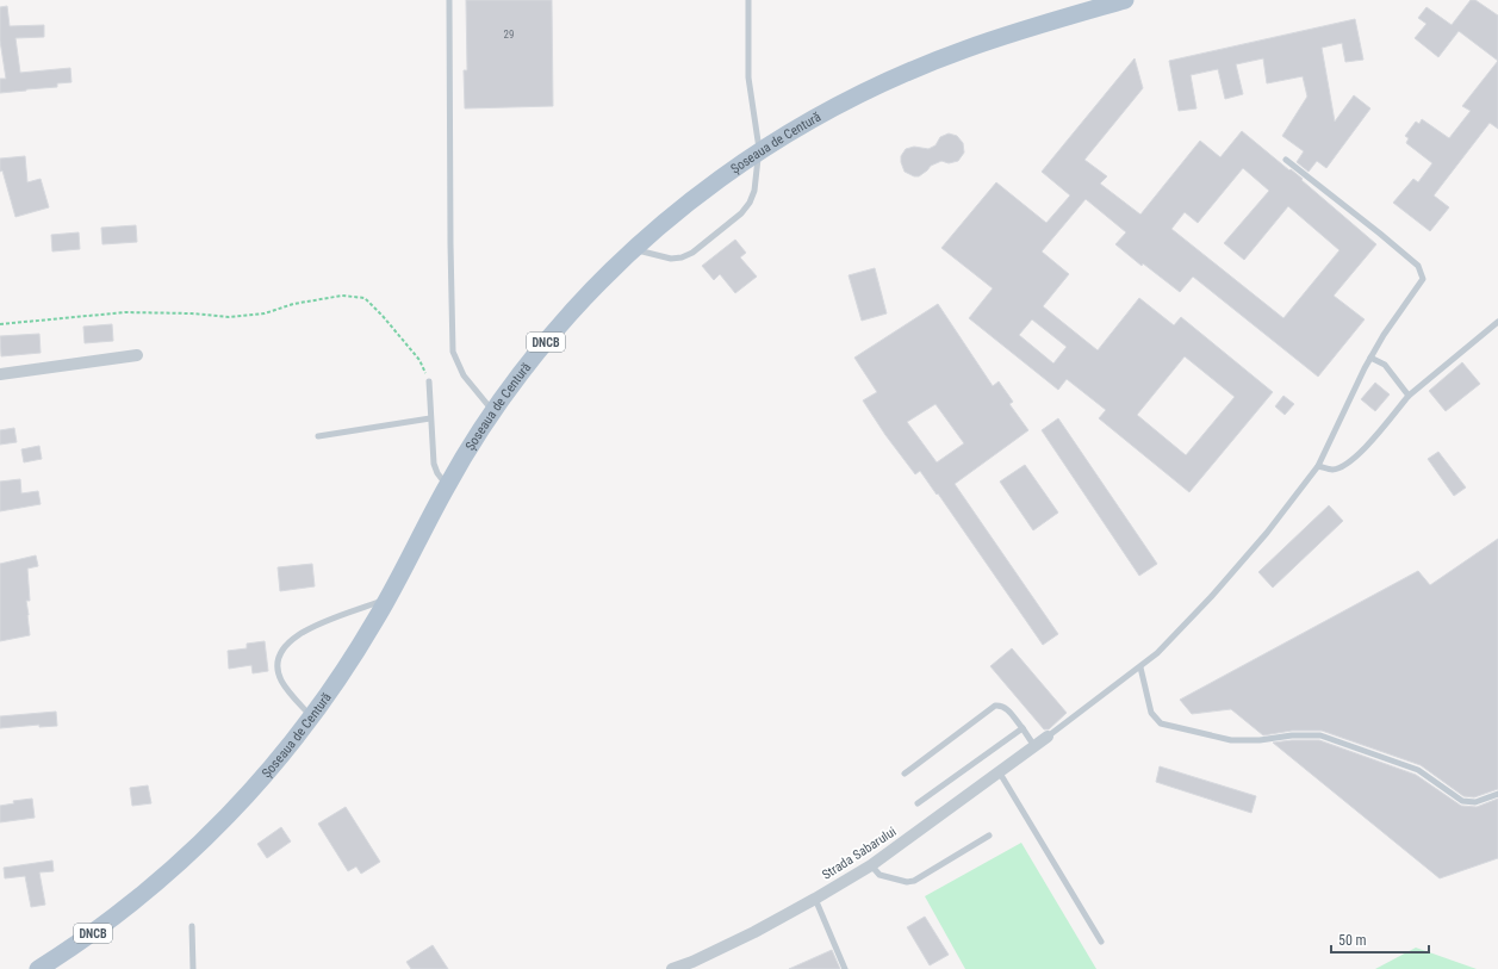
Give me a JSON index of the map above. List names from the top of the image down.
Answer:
{
  "streets": {
    "main road": ["Șoseaua de Centură", "DNCB"],
    "street": ["Strada Sabarului"]
  },
  "house_numbers": ["29"],
  "scale_bar": "50 m"
}
